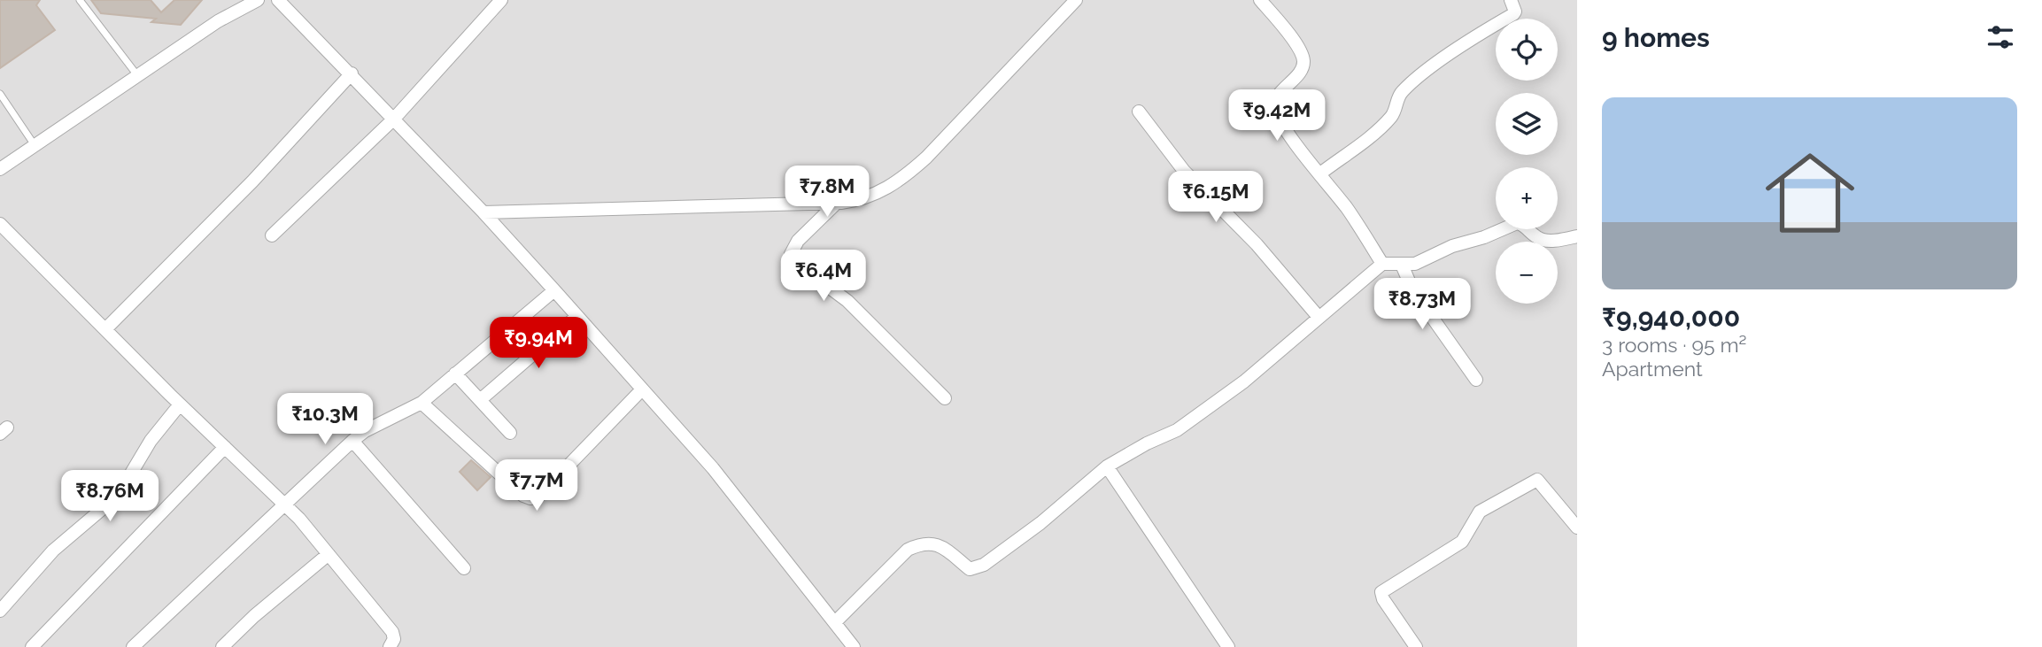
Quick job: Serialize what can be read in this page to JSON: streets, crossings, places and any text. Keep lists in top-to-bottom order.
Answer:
{
  "page": {
    "heading": "9 homes",
    "map_buttons": ["+", "−"],
    "list": [
      {
        "name": "₹9,940,000",
        "note": "3 rooms · 95 m² · Apartment"
      }
    ],
    "price": [
      "₹9.42M",
      "₹7.8M",
      "₹6.15M",
      "₹6.4M",
      "₹8.73M",
      "₹9.94M",
      "₹10.3M",
      "₹7.7M",
      "₹8.76M"
    ]
  }
}
